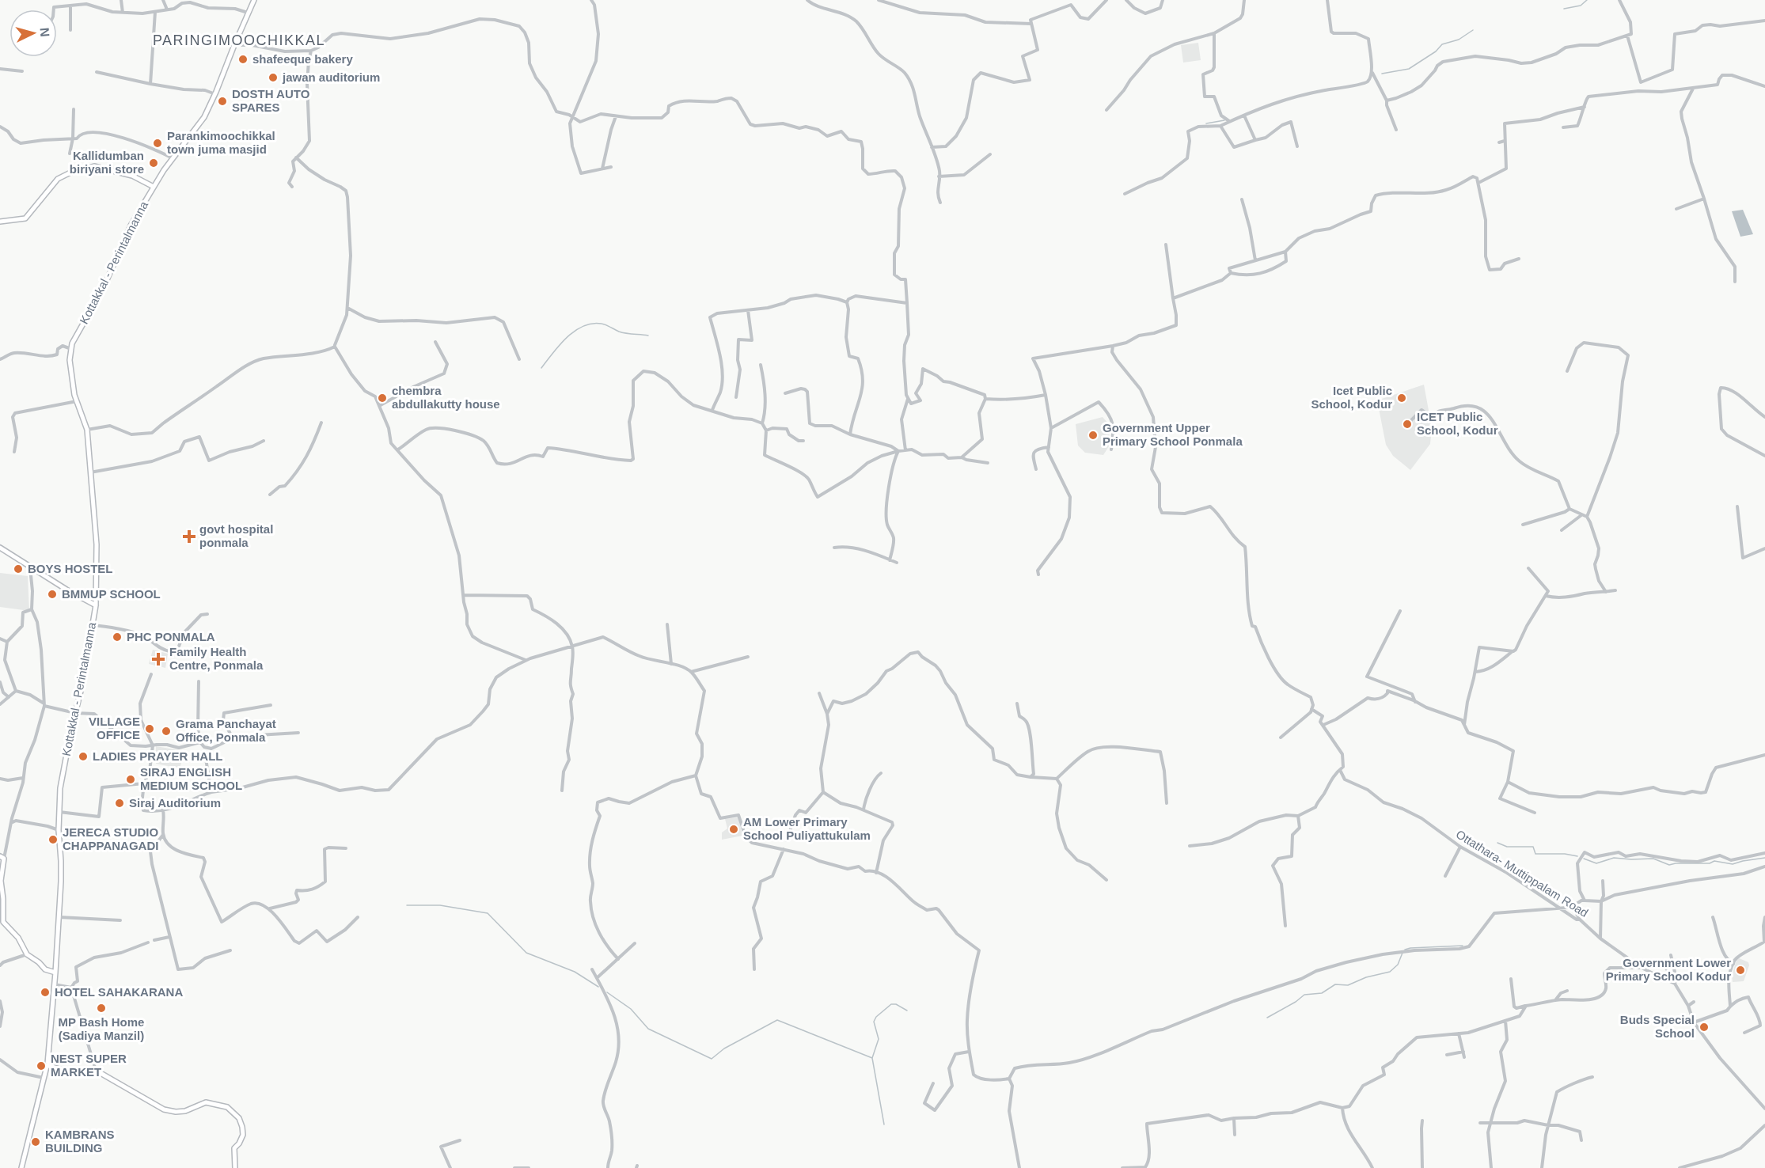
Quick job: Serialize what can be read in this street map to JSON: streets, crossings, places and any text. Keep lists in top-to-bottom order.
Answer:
{
  "streets": {
    "main road": ["Kottakkal - Perintalmanna"],
    "street": ["Ottathara- Muttippalam Road"]
  },
  "districts": ["PARINGIMOOCHIKKAL"],
  "places": {
    "other": [
      "shafeeque bakery",
      "jawan auditorium",
      "DOSTH AUTO SPARES",
      "Parankimoochikkal town juma masjid",
      "Kallidumban biriyani store",
      "chembra abdullakutty house",
      "Icet Public School, Kodur",
      "ICET Public School, Kodur",
      "Government Upper Primary School Ponmala",
      "BOYS HOSTEL",
      "BMMUP SCHOOL",
      "PHC PONMALA",
      "VILLAGE OFFICE",
      "Grama Panchayat Office, Ponmala",
      "LADIES PRAYER HALL",
      "SIRAJ ENGLISH MEDIUM SCHOOL",
      "Siraj Auditorium",
      "AM Lower Primary School Puliyattukulam",
      "JERECA STUDIO CHAPPANAGADI",
      "Government Lower Primary School Kodur",
      "HOTEL SAHAKARANA",
      "MP Bash Home (Sadiya Manzil)",
      "Buds Special School",
      "NEST SUPER MARKET",
      "KAMBRANS BUILDING"
    ],
    "health": ["govt hospital ponmala", "Family Health Centre, Ponmala"]
  },
  "north": "right"
}
